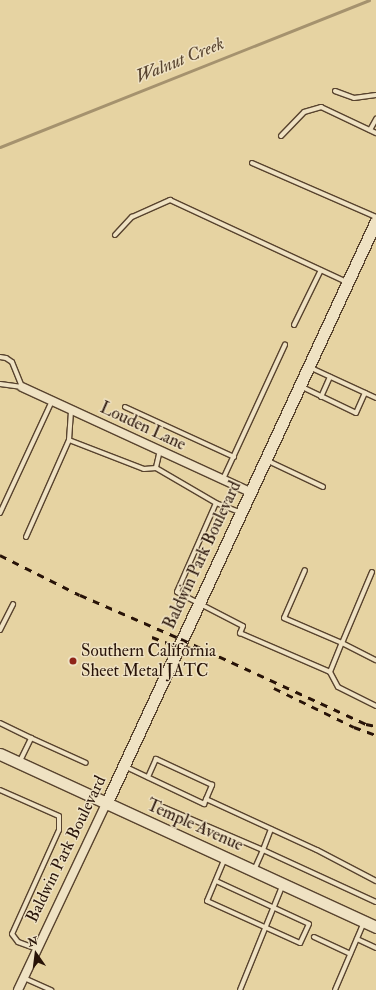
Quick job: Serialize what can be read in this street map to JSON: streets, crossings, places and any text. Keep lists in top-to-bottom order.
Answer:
{
  "streets": {
    "main road": ["Baldwin Park Boulevard", "Temple Avenue"],
    "street": ["Louden Lane"]
  },
  "crossings": [
    ["Louden Lane", "Baldwin Park Boulevard"],
    ["Baldwin Park Boulevard", "Temple Avenue"]
  ],
  "water": ["Walnut Creek"],
  "places": ["Southern California Sheet Metal JATC"],
  "north": "top"
}
